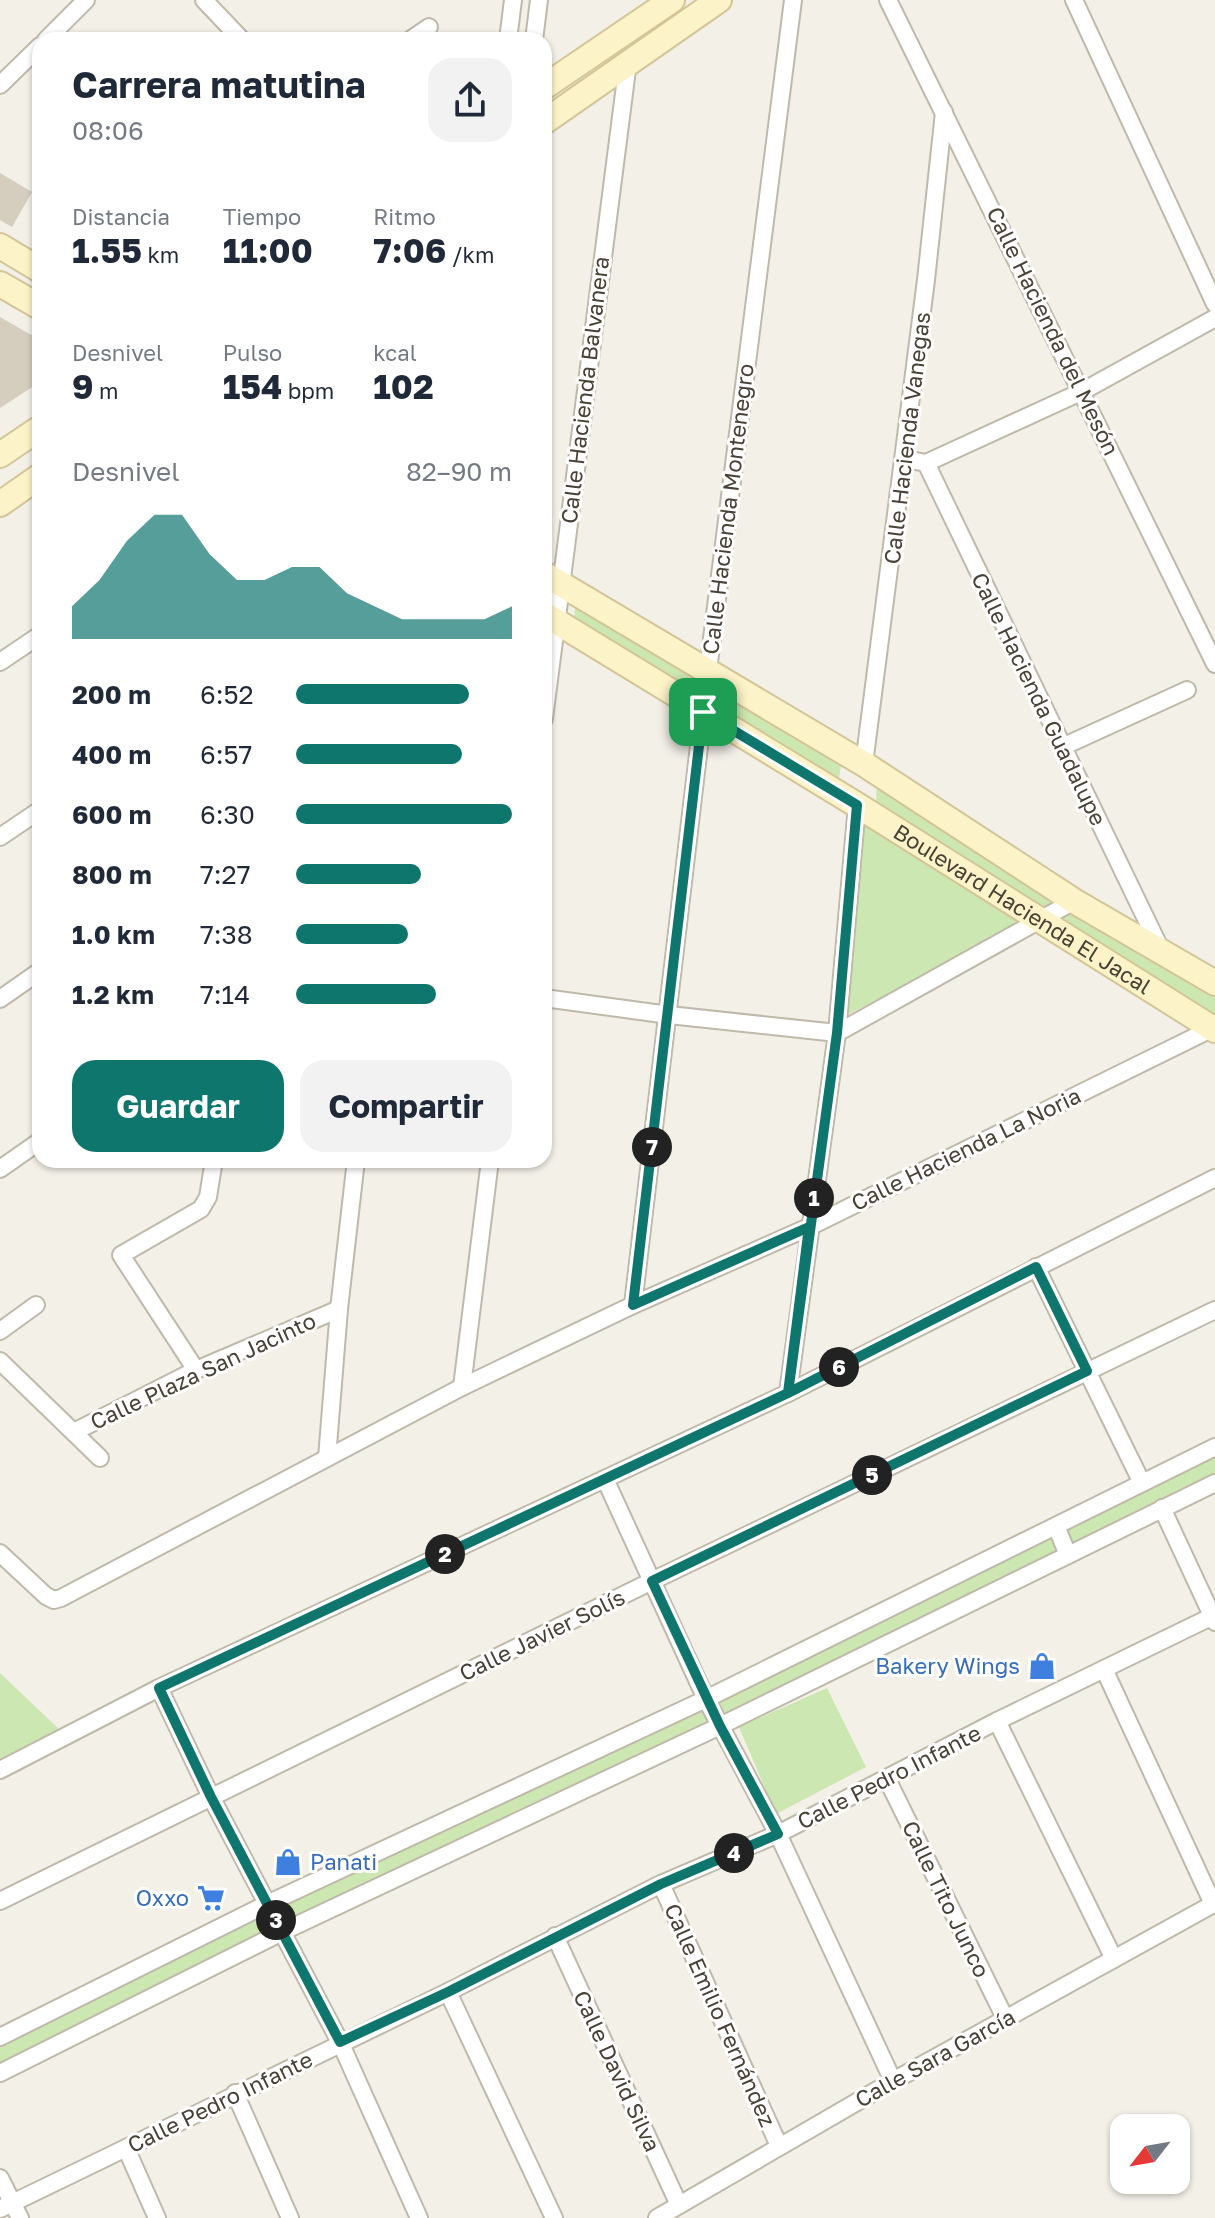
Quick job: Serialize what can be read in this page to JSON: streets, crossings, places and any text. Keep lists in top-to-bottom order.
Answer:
{
  "streets": {
    "main road": ["Boulevard Hacienda El Jacal"],
    "street": [
      "Calle Hacienda del Mesón",
      "Calle Hacienda Balvanera",
      "Calle Hacienda Vanegas",
      "Calle Hacienda Montenegro",
      "Calle Hacienda Guadalupe",
      "Calle Hacienda La Noria",
      "Calle Plaza San Jacinto",
      "Calle Javier Solís",
      "Calle Pedro Infante",
      "Calle Tito Junco",
      "Calle Emilio Fernández",
      "Calle Sara García",
      "Calle David Silva"
    ]
  },
  "crossings": [
    ["Calle Hacienda del Mesón", "Calle Hacienda Vanegas"],
    ["Calle Hacienda Balvanera", "Boulevard Hacienda El Jacal"],
    ["Calle Hacienda Vanegas", "Boulevard Hacienda El Jacal"],
    ["Calle Hacienda Montenegro", "Boulevard Hacienda El Jacal"],
    ["Calle Hacienda Montenegro", "Calle Hacienda La Noria"],
    ["Calle Hacienda Guadalupe", "Boulevard Hacienda El Jacal"],
    ["Boulevard Hacienda El Jacal", "Calle Hacienda La Noria"],
    ["Calle Pedro Infante", "Calle Tito Junco"],
    ["Calle Pedro Infante", "Calle Emilio Fernández"],
    ["Calle Pedro Infante", "Calle David Silva"],
    ["Calle Tito Junco", "Calle Sara García"],
    ["Calle Emilio Fernández", "Calle Sara García"],
    ["Calle Sara García", "Calle David Silva"]
  ],
  "places": {
    "shop": ["Bakery Wings", "Panati"],
    "supermarket": ["Oxxo"]
  },
  "north": "bottom left",
  "page": {
    "heading": ["Carrera matutina", "08:06"],
    "stats": [
      ["Distancia", "1.55 km"],
      ["Tiempo", "11:00"],
      ["Ritmo", "7:06 /km"],
      ["Desnivel", "9 m"],
      ["Pulso", "154 bpm"],
      ["kcal", "102"]
    ],
    "chart": ["Desnivel", "82–90 m"],
    "list": [
      {
        "name": "200 m",
        "note": "6:52"
      },
      {
        "name": "400 m",
        "note": "6:57"
      },
      {
        "name": "600 m",
        "note": "6:30"
      },
      {
        "name": "800 m",
        "note": "7:27"
      },
      {
        "name": "1.0 km",
        "note": "7:38"
      },
      {
        "name": "1.2 km",
        "note": "7:14"
      }
    ],
    "buttons": ["Guardar", "Compartir"],
    "pins": [
      "7",
      "1",
      "6",
      "5",
      "2",
      "4",
      "3"
    ]
  }
}
